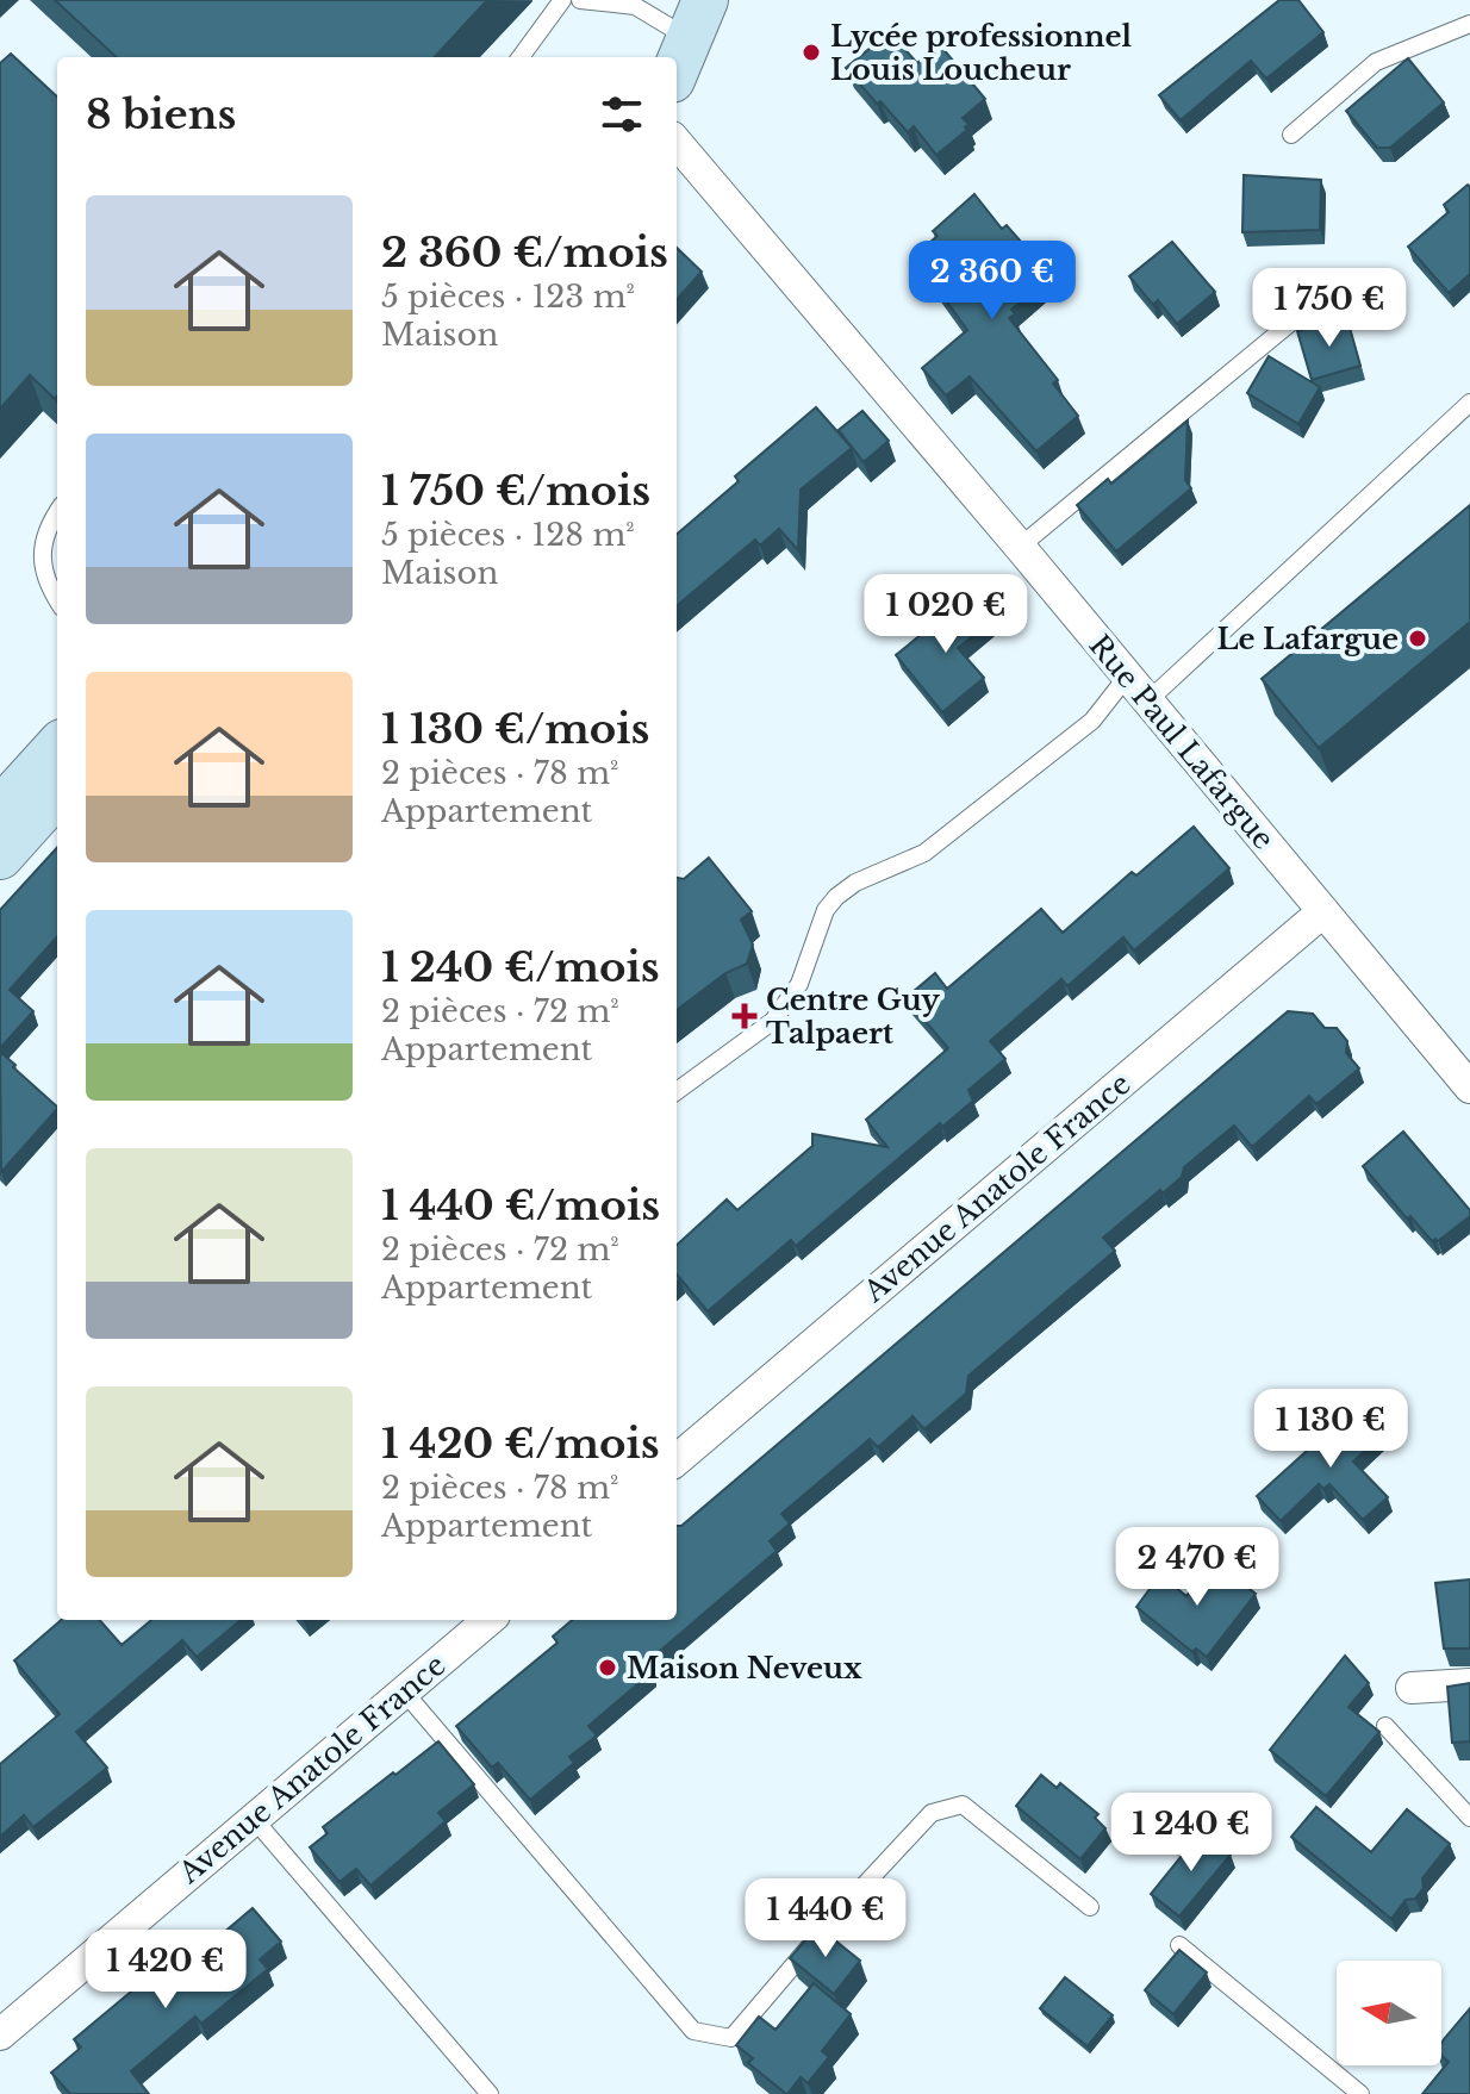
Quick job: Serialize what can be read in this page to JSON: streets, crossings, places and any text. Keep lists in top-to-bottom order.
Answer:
{
  "streets": {
    "street": ["Rue Paul Lafargue", "Avenue Anatole France"]
  },
  "crossings": [
    ["Rue Paul Lafargue", "Avenue Anatole France"]
  ],
  "places": {
    "other": ["Lycée professionnel Louis Loucheur", "Le Lafargue", "Maison Neveux"],
    "health": ["Centre Guy Talpaert"]
  },
  "north": "left",
  "page": {
    "heading": "8 biens",
    "list": [
      {
        "name": "2 360 €/mois",
        "note": "5 pièces · 123 m² · Maison"
      },
      {
        "name": "1 750 €/mois",
        "note": "5 pièces · 128 m² · Maison"
      },
      {
        "name": "1 130 €/mois",
        "note": "2 pièces · 78 m² · Appartement"
      },
      {
        "name": "1 240 €/mois",
        "note": "2 pièces · 72 m² · Appartement"
      },
      {
        "name": "1 440 €/mois",
        "note": "2 pièces · 72 m² · Appartement"
      },
      {
        "name": "1 420 €/mois",
        "note": "2 pièces · 78 m² · Appartement"
      }
    ],
    "price": [
      "2 360 €",
      "1 750 €",
      "1 020 €",
      "1 130 €",
      "2 470 €",
      "1 240 €",
      "1 440 €",
      "1 420 €"
    ]
  }
}
